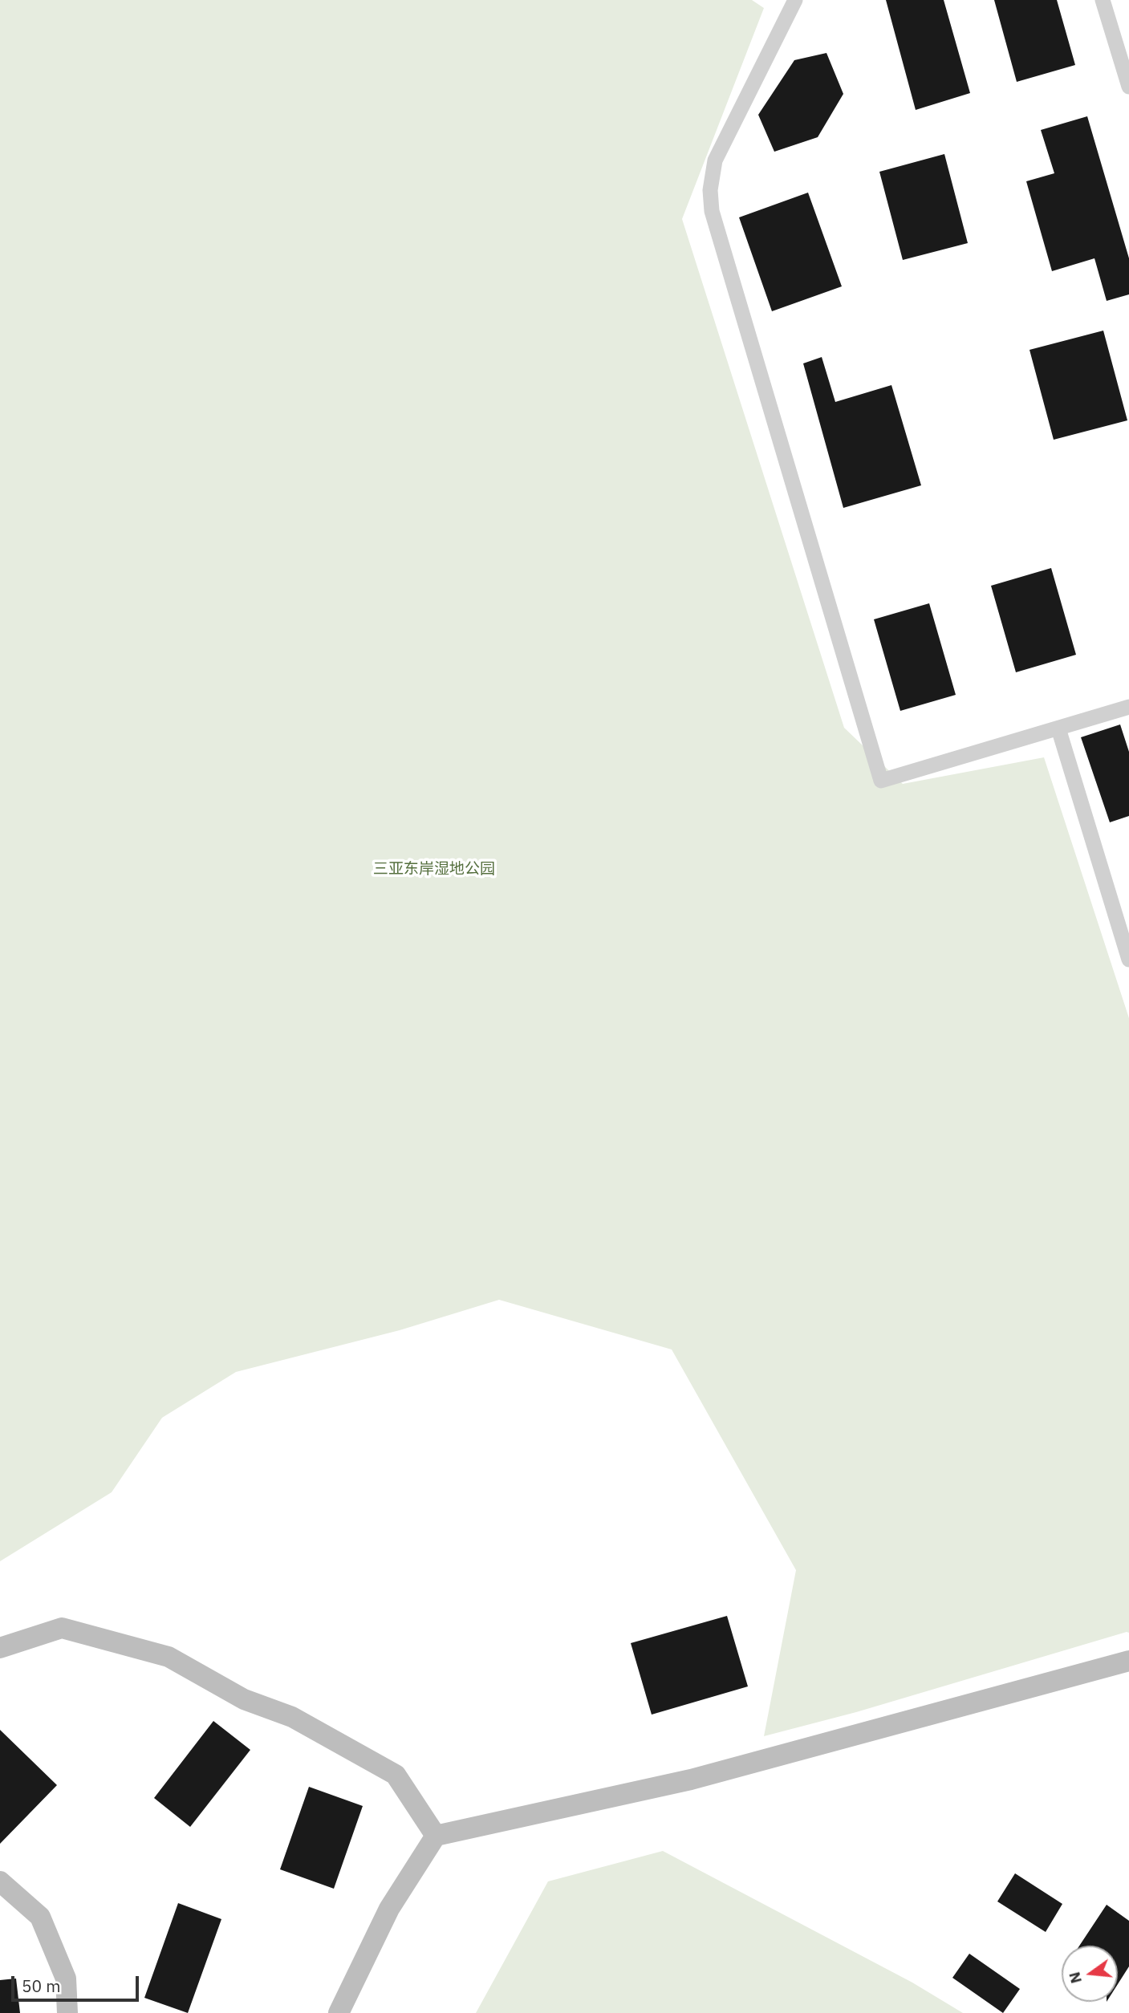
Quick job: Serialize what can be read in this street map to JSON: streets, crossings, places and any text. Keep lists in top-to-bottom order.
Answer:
{
  "parks": ["三亚东岸湿地公园"],
  "scale_bar": "50 m",
  "north": "left"
}
